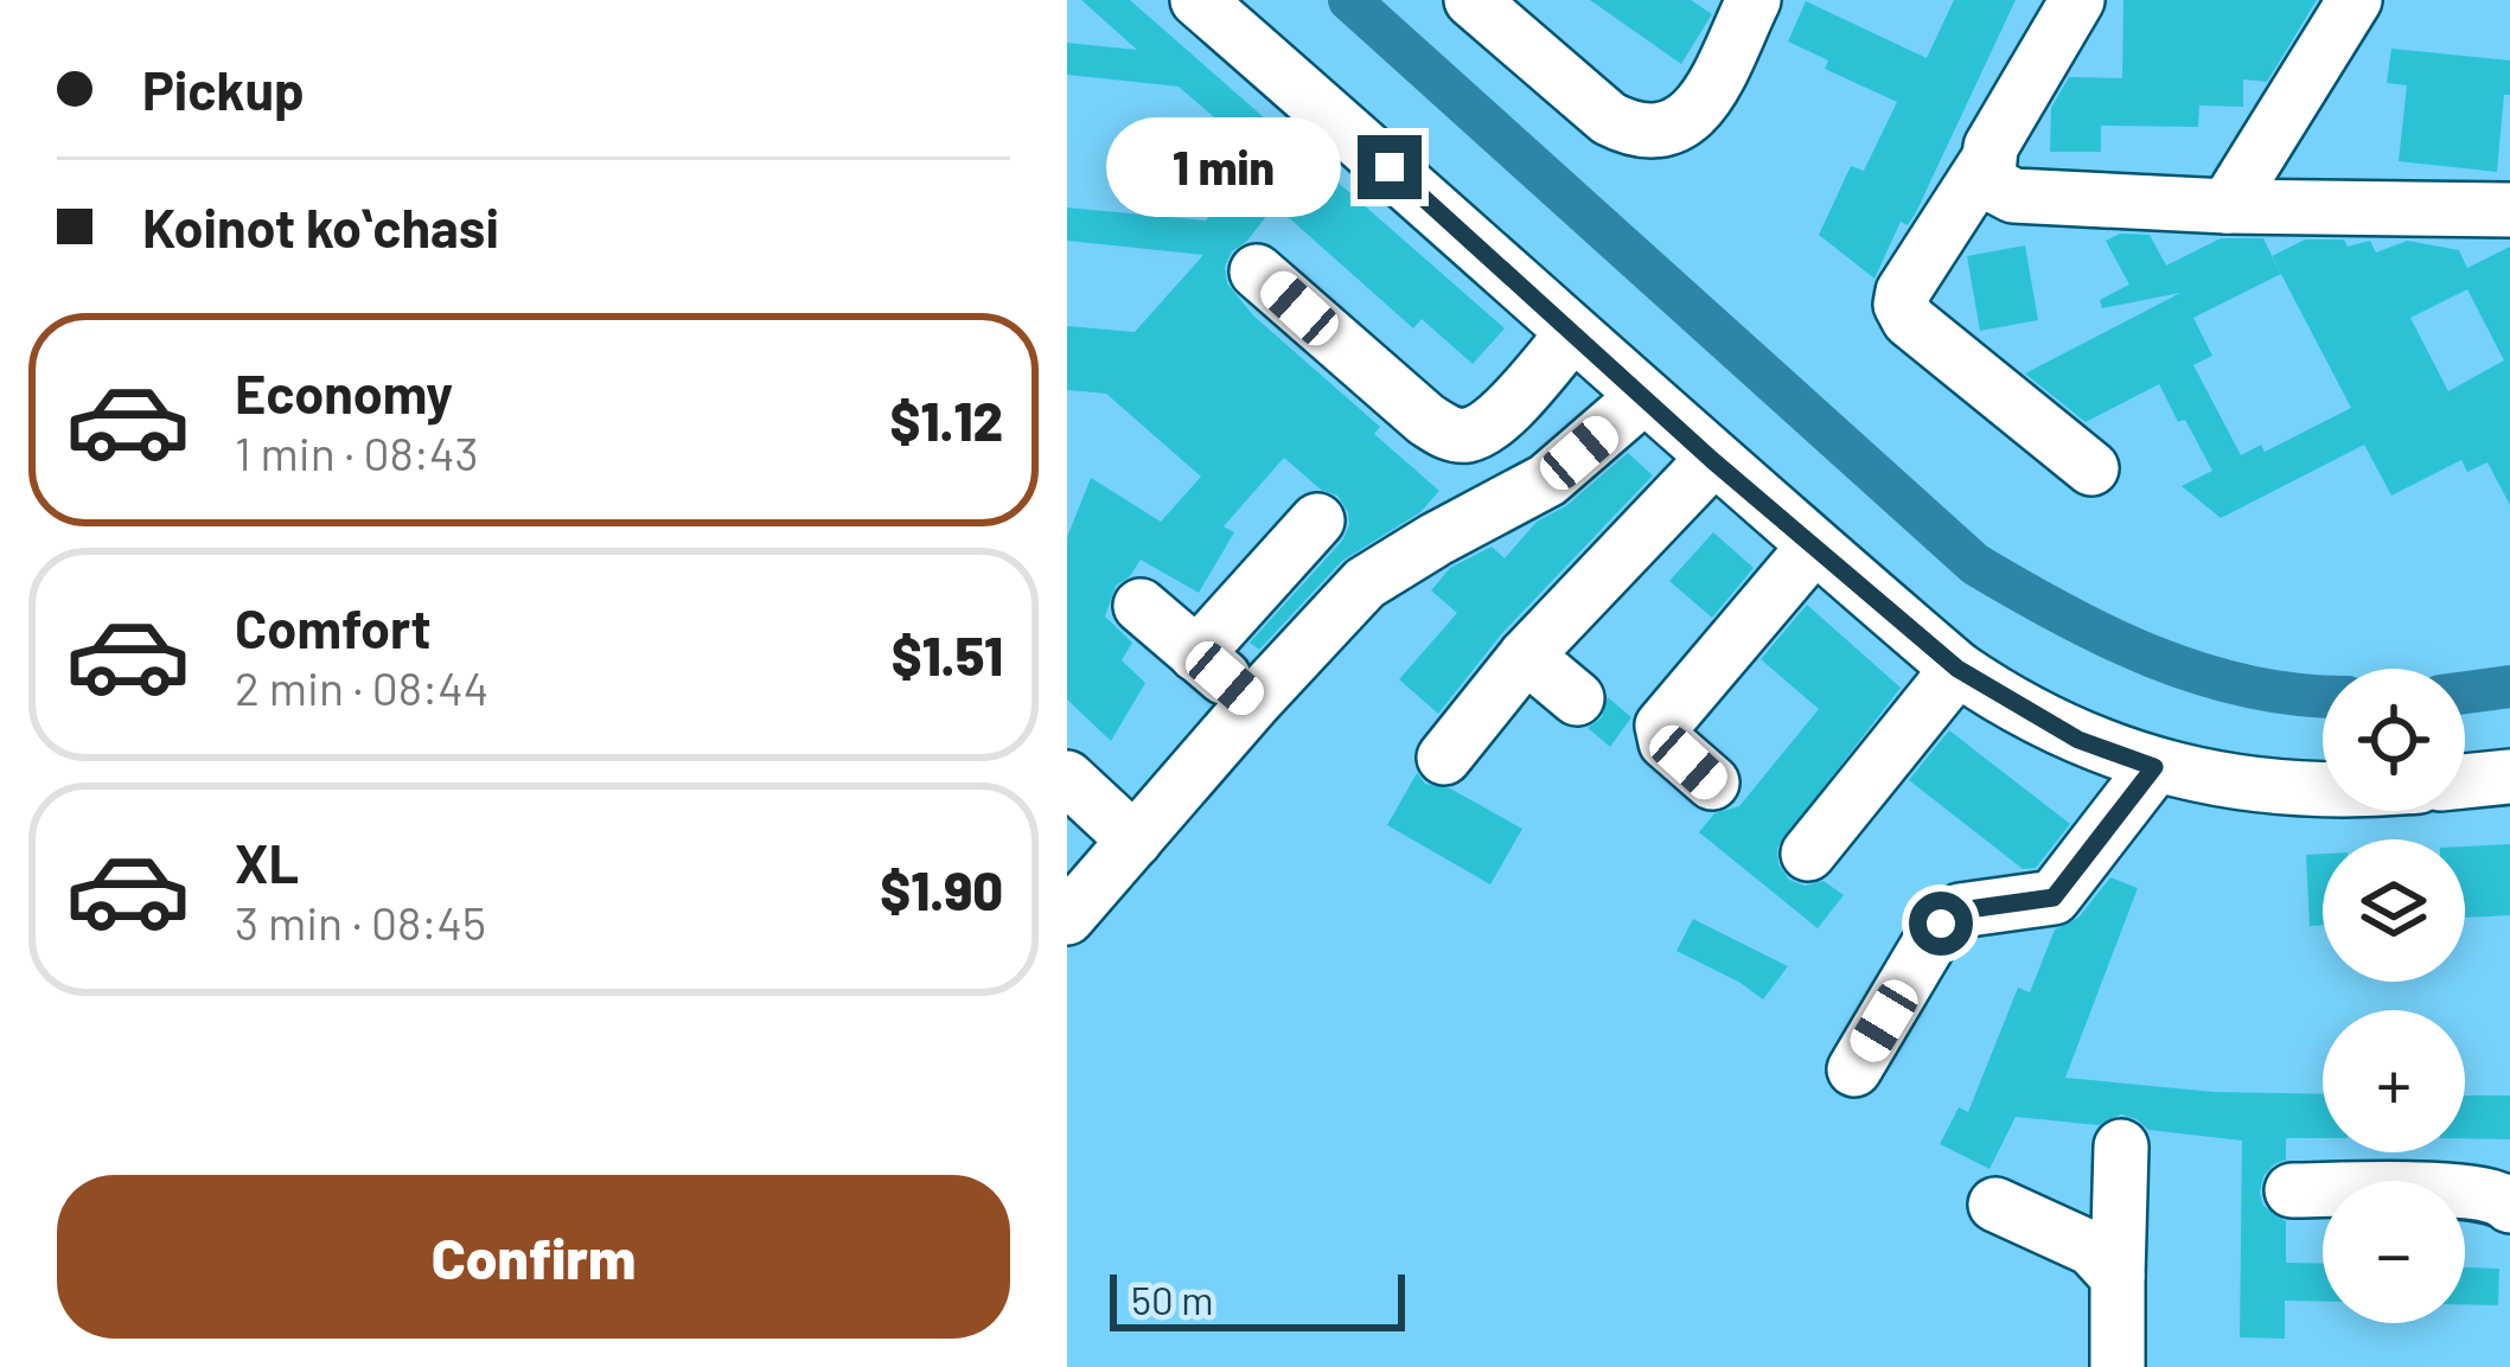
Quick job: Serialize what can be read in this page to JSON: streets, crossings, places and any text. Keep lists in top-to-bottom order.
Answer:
{
  "scale_bar": "50 m",
  "page": {
    "banner": ["Pickup", "Koinot koʻchasi"],
    "bubble": "1 min",
    "list": [
      {
        "name": "Economy",
        "note": "1 min · 08:43",
        "value": "$1.12"
      },
      {
        "name": "Comfort",
        "note": "2 min · 08:44",
        "value": "$1.51"
      },
      {
        "name": "XL",
        "note": "3 min · 08:45",
        "value": "$1.90"
      }
    ],
    "map_buttons": ["+", "−"],
    "buttons": "Confirm",
    "scale": "50 m"
  }
}
